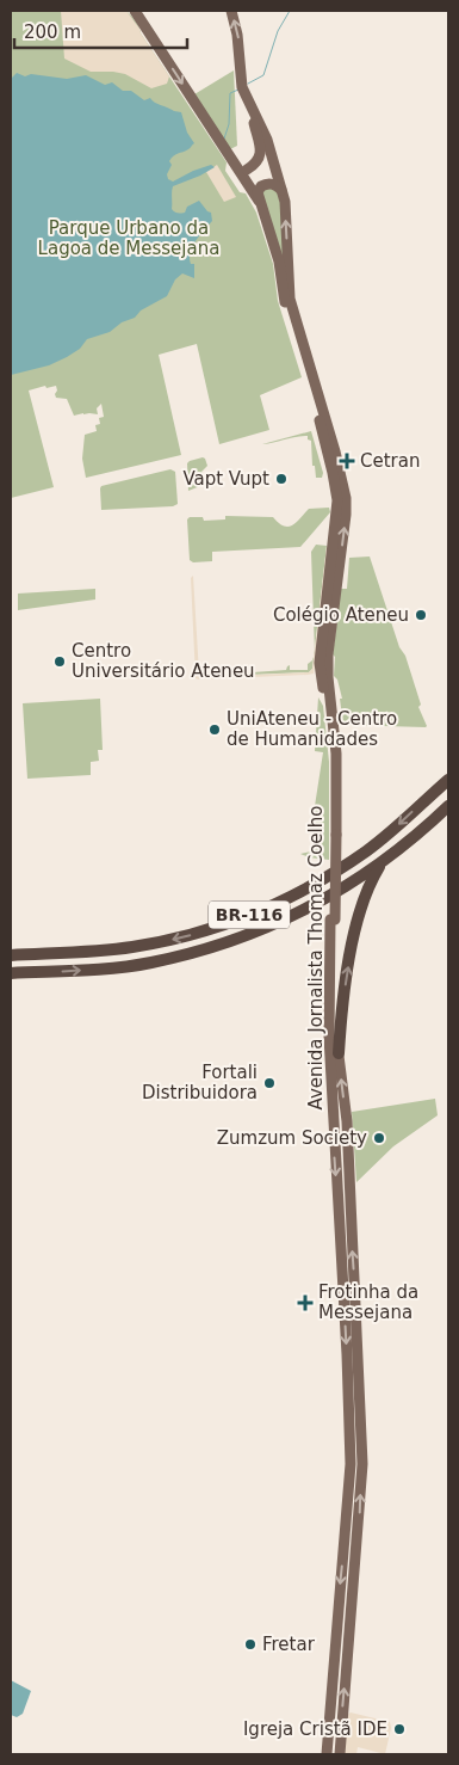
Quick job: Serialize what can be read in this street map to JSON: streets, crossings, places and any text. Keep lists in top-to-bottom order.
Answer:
{
  "streets": {
    "highway": ["BR-116"],
    "main road": ["Avenida Jornalista Thomaz Coelho"]
  },
  "parks": ["Parque Urbano da Lagoa de Messejana"],
  "places": {
    "health": ["Cetran", "Frotinha da Messejana"],
    "other": [
      "Vapt Vupt",
      "Colégio Ateneu",
      "Centro Universitário Ateneu",
      "UniAteneu - Centro de Humanidades",
      "Fortali Distribuidora",
      "Zumzum Society",
      "Fretar",
      "Igreja Cristã IDE"
    ]
  },
  "scale_bar": "200 m"
}
